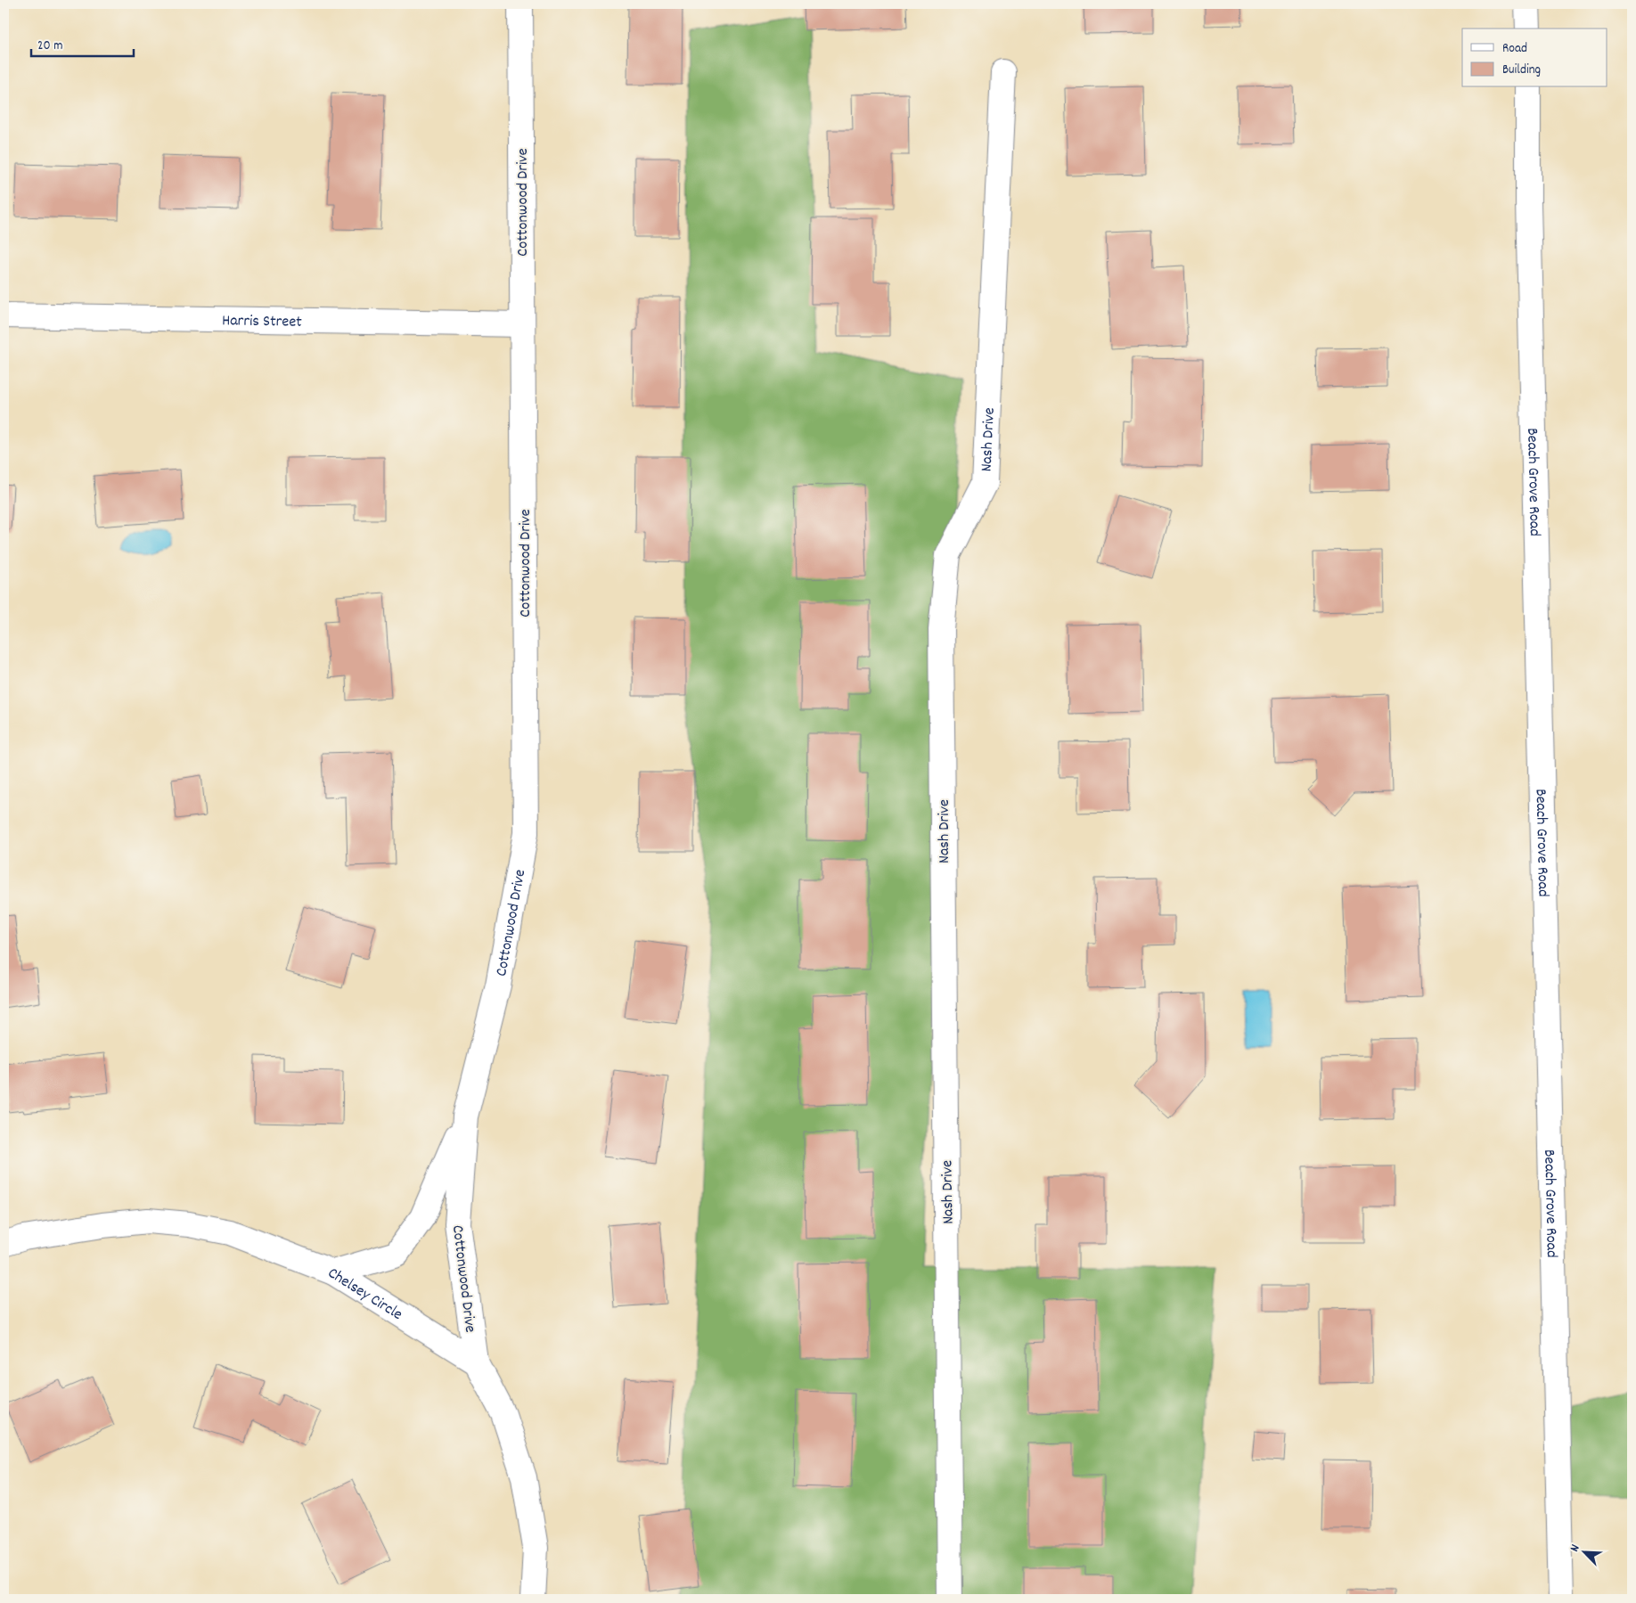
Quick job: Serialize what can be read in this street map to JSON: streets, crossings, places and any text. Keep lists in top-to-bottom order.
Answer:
{
  "streets": {
    "street": [
      "Cottonwood Drive",
      "Harris Street",
      "Nash Drive",
      "Beach Grove Road",
      "Chelsey Circle"
    ]
  },
  "crossings": [
    ["Cottonwood Drive", "Harris Street"],
    ["Cottonwood Drive", "Chelsey Circle"]
  ],
  "legend": ["Road", "Building"],
  "scale_bar": "20 m",
  "north": "top left"
}
